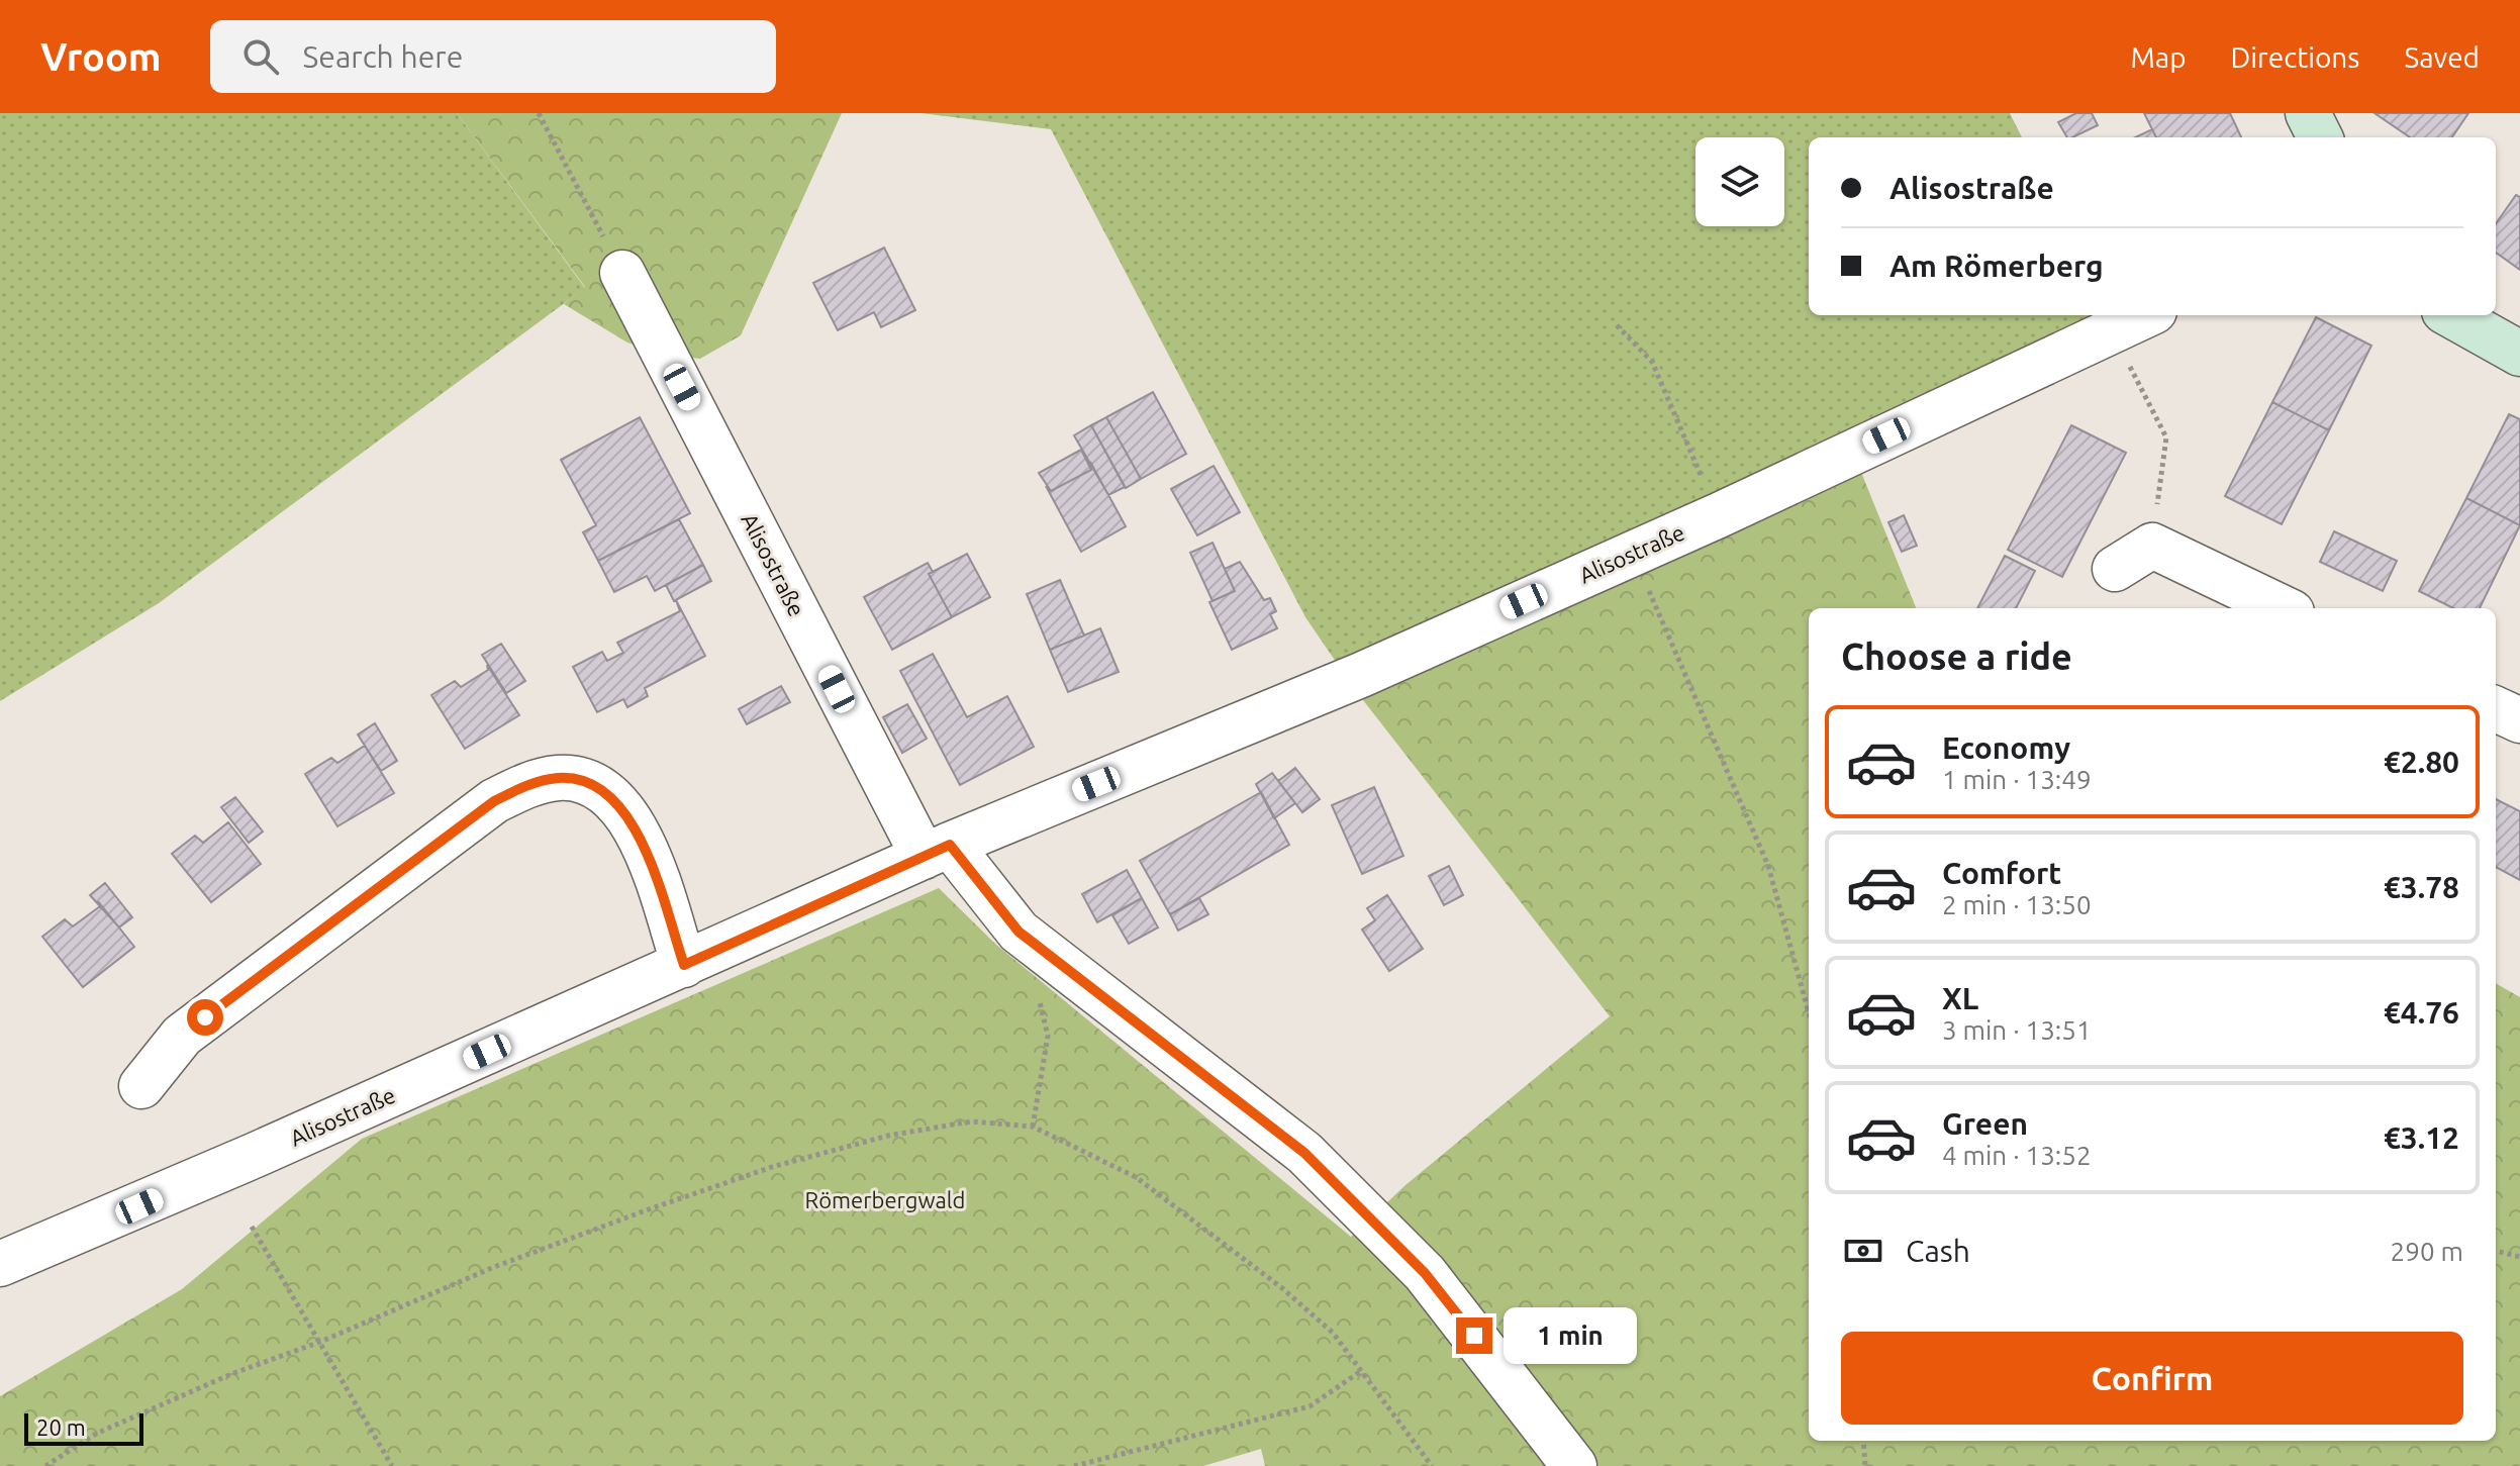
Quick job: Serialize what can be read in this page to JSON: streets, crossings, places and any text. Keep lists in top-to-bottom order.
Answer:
{
  "streets": {
    "street": ["Alisostraße"]
  },
  "parks": ["Römerbergwald"],
  "scale_bar": "20 m",
  "page": {
    "header": "Vroom",
    "search": "Search here",
    "nav": ["Map", "Directions", "Saved"],
    "banner": ["Alisostraße", "Am Römerberg"],
    "heading": "Choose a ride",
    "list": [
      {
        "name": "Economy",
        "note": "1 min · 13:49",
        "value": "€2.80"
      },
      {
        "name": "Comfort",
        "note": "2 min · 13:50",
        "value": "€3.78"
      },
      {
        "name": "XL",
        "note": "3 min · 13:51",
        "value": "€4.76"
      },
      {
        "name": "Green",
        "note": "4 min · 13:52",
        "value": "€3.12"
      }
    ],
    "pay": ["Cash", "290 m"],
    "bubble": "1 min",
    "buttons": "Confirm",
    "scale": "20 m"
  }
}
